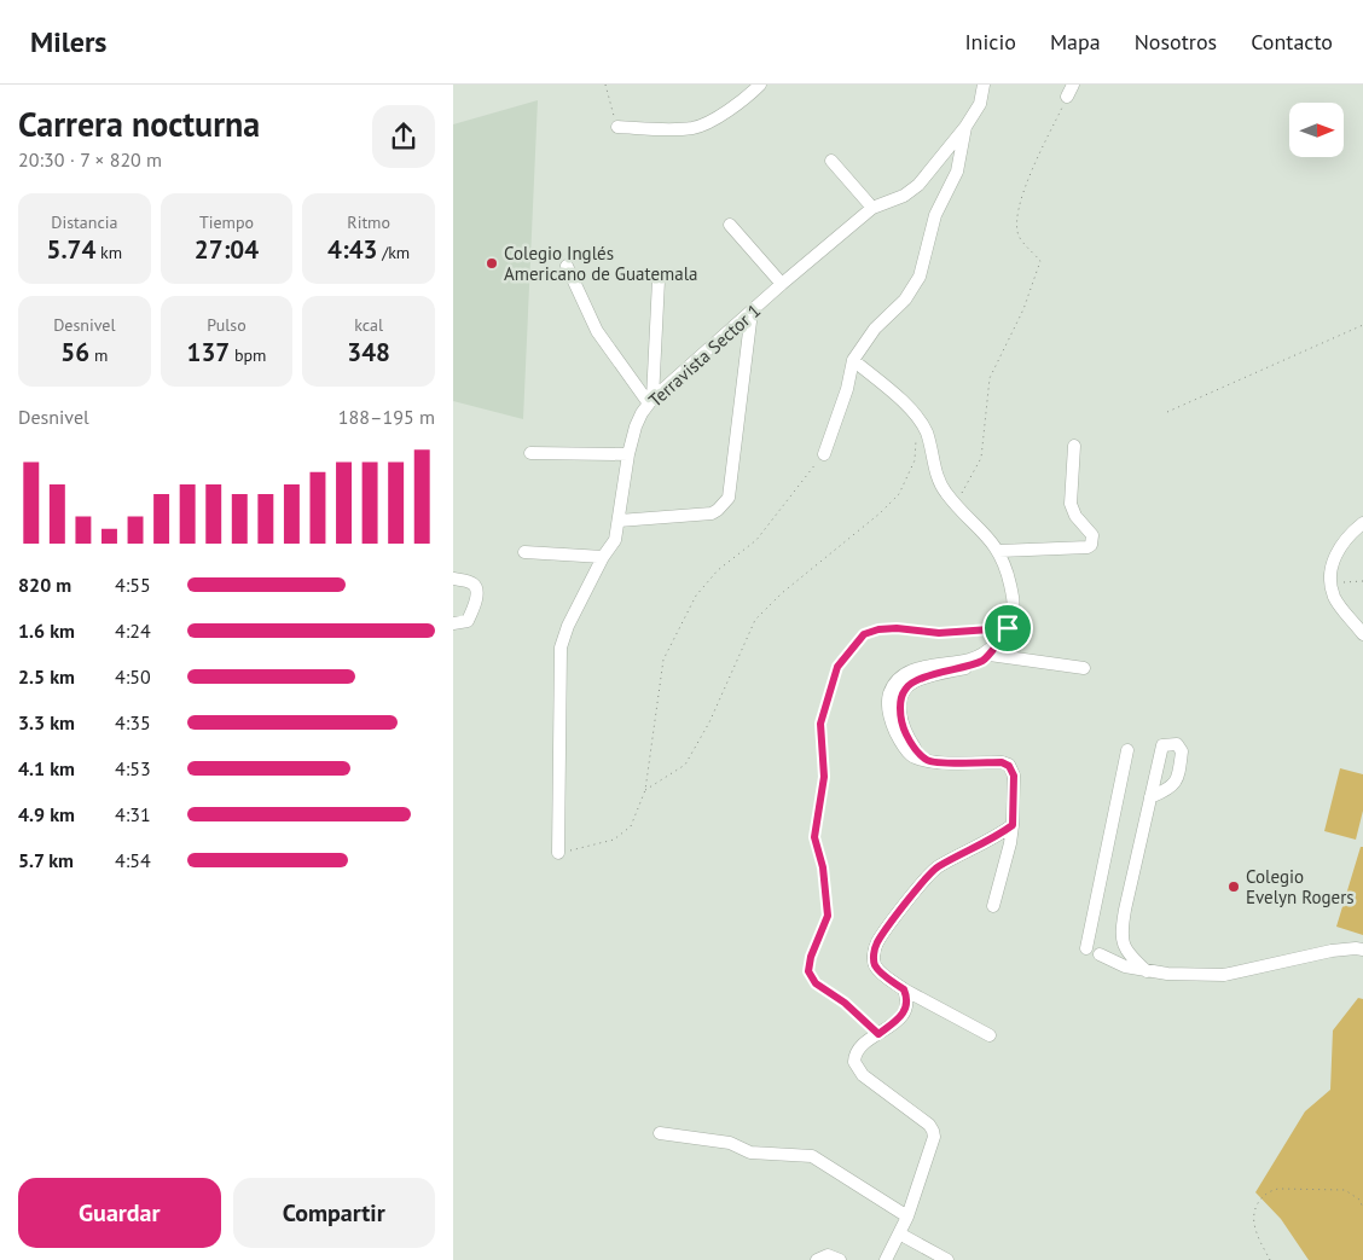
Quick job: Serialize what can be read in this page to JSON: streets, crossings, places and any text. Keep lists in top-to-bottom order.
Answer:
{
  "streets": {
    "street": ["Terravista Sector 1"]
  },
  "places": ["Colegio Inglés Americano de Guatemala", "Colegio Evelyn Rogers"],
  "north": "right",
  "page": {
    "header": "Milers",
    "nav": [
      "Inicio",
      "Mapa",
      "Nosotros",
      "Contacto"
    ],
    "heading": ["Carrera nocturna", "20:30 · 7 × 820 m"],
    "stats": [
      ["Distancia", "5.74 km"],
      ["Tiempo", "27:04"],
      ["Ritmo", "4:43 /km"],
      ["Desnivel", "56 m"],
      ["Pulso", "137 bpm"],
      ["kcal", "348"]
    ],
    "chart": ["Desnivel", "188–195 m"],
    "list": [
      {
        "name": "820 m",
        "note": "4:55"
      },
      {
        "name": "1.6 km",
        "note": "4:24"
      },
      {
        "name": "2.5 km",
        "note": "4:50"
      },
      {
        "name": "3.3 km",
        "note": "4:35"
      },
      {
        "name": "4.1 km",
        "note": "4:53"
      },
      {
        "name": "4.9 km",
        "note": "4:31"
      },
      {
        "name": "5.7 km",
        "note": "4:54"
      }
    ],
    "buttons": ["Guardar", "Compartir"]
  }
}
